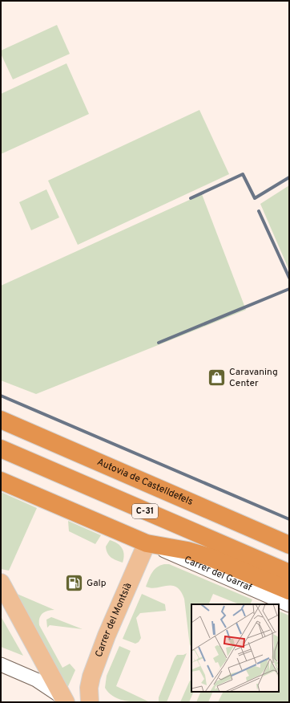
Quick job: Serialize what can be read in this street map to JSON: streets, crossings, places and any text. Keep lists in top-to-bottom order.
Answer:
{
  "streets": {
    "highway": ["Autovia de Castelldefels", "C-31"],
    "main road": ["Carrer del Montsià"],
    "street": ["Carrer del Garraf"]
  },
  "crossings": [
    ["Carrer del Garraf", "Carrer del Montsià"]
  ],
  "places": {
    "shop": ["Caravaning Center"],
    "fuel station": ["Galp"]
  }
}
